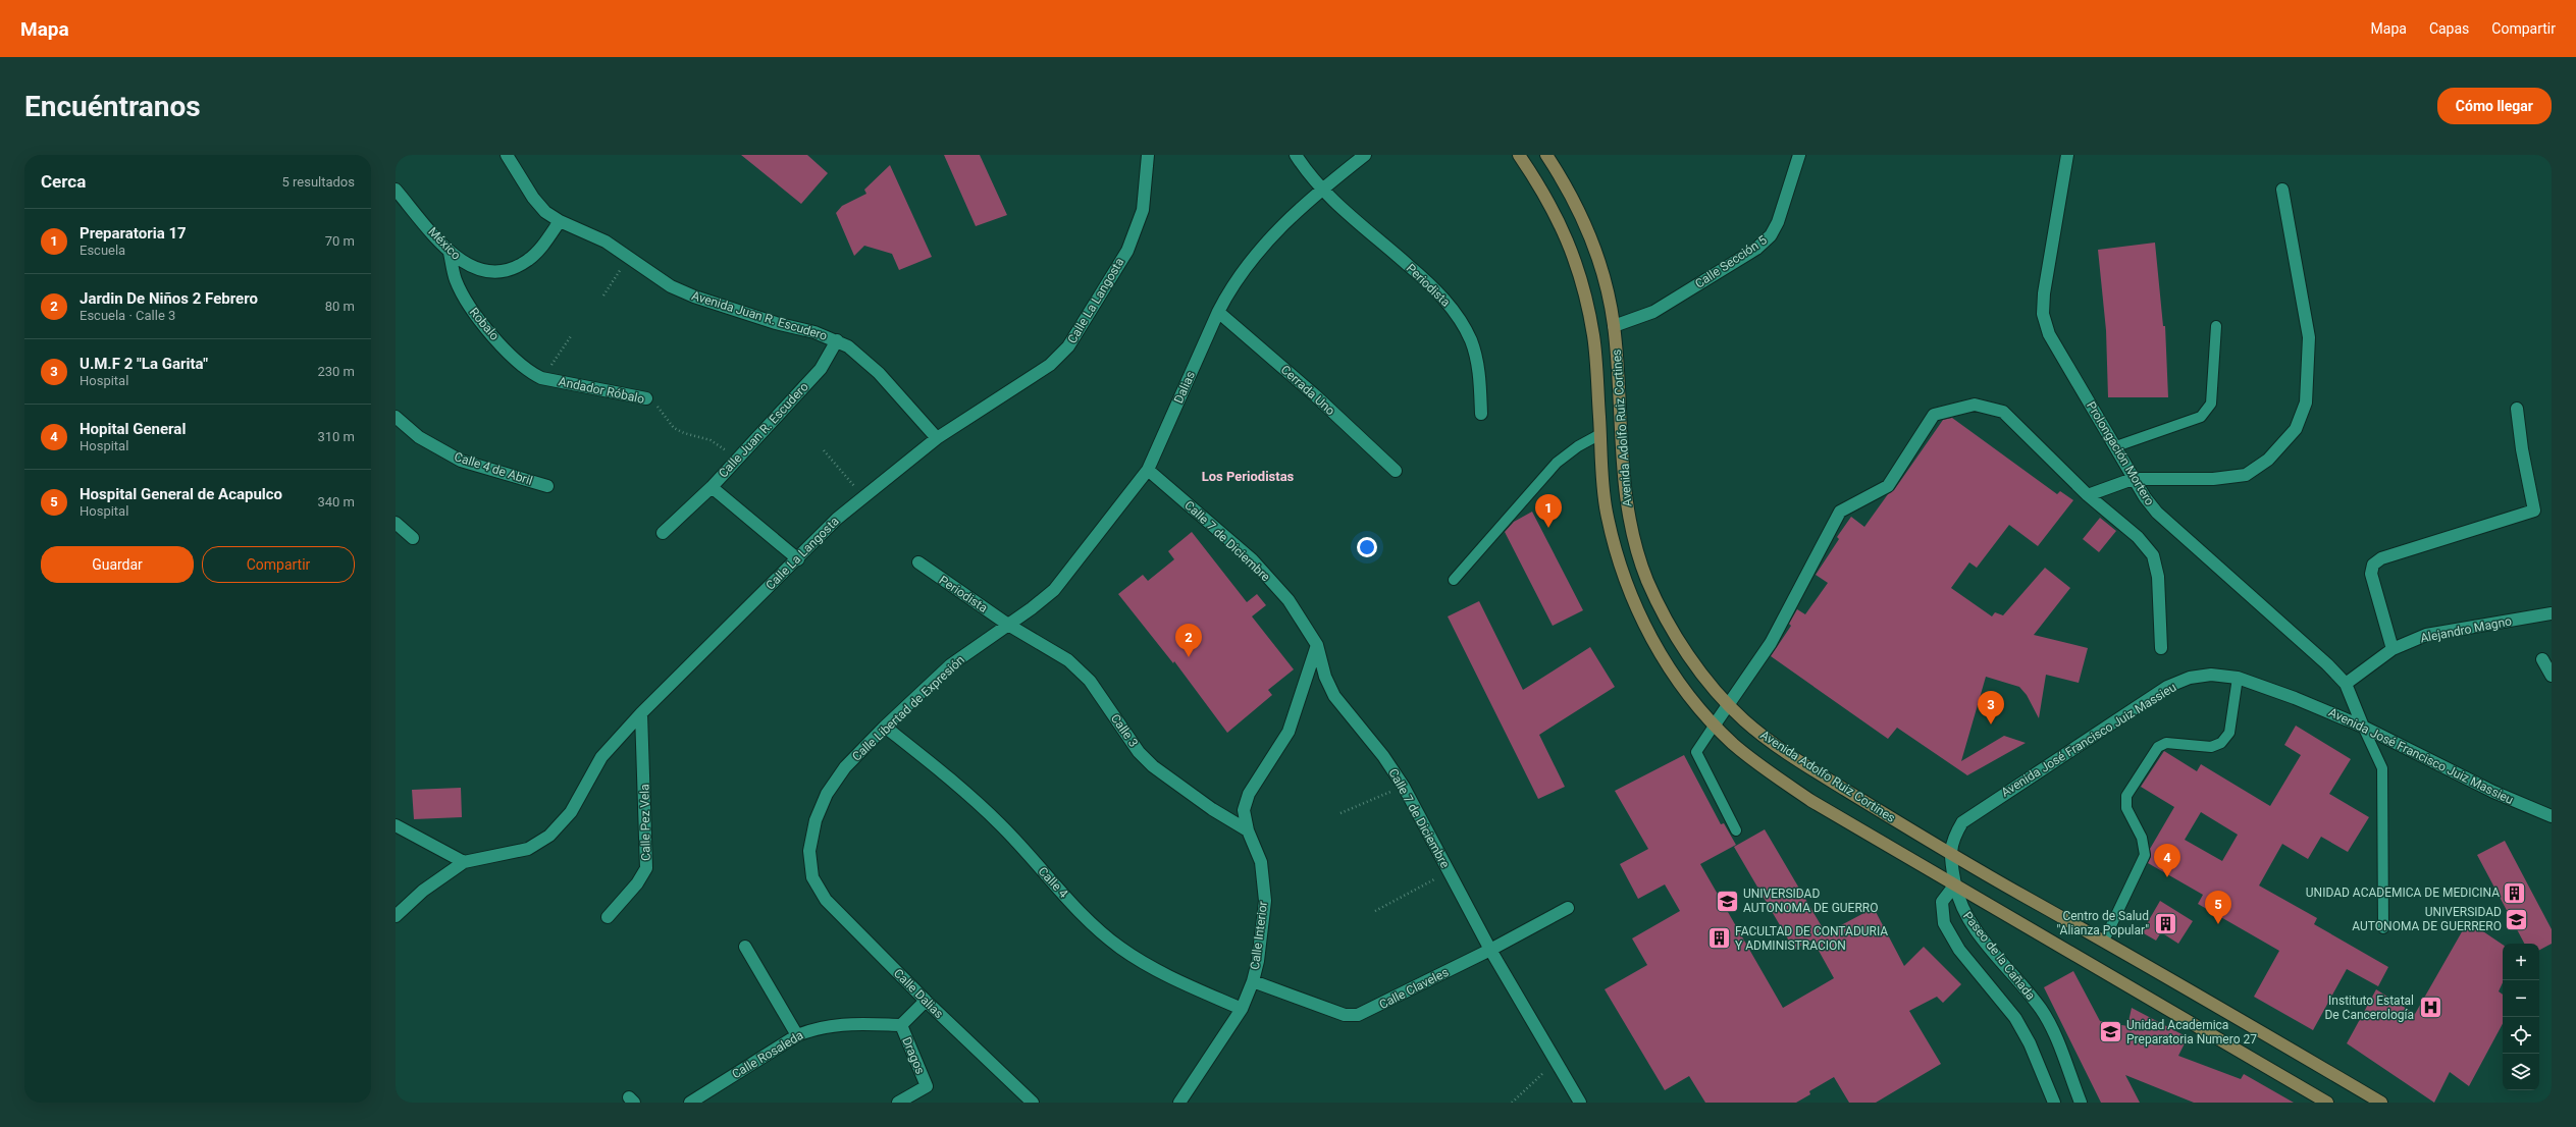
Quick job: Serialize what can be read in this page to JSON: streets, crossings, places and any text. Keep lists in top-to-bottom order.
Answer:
{
  "streets": {
    "main road": ["Avenida Adolfo Ruiz Cortines"],
    "street": [
      "México",
      "Calle Sección 5",
      "Periodista",
      "Calle La Langosta",
      "Avenida Juan R. Escudero",
      "Robalo",
      "Dalias",
      "Andador Róbalo",
      "Cerrada Uno",
      "Calle Juan R. Escudero",
      "Prolongación Mortero",
      "Calle 4 de Abril",
      "Calle 7 de Diciembre",
      "Alejandro Magno",
      "Calle Libertad de Expresión",
      "Calle 3",
      "Avenida José Francisco Juiz Massieu",
      "Calle Pez Vela",
      "Calle 4",
      "Calle Interior",
      "Paseo de la Cañada",
      "Calle Claveles",
      "Calle Dalias",
      "Calle Rosaleda",
      "Dragos"
    ]
  },
  "crossings": [
    ["México", "Avenida Juan R. Escudero"],
    ["México", "Robalo"],
    ["Calle Sección 5", "Avenida Adolfo Ruiz Cortines"],
    ["Periodista", "Dalias"],
    ["Periodista", "Calle Libertad de Expresión"],
    ["Periodista", "Calle 3"],
    ["Calle La Langosta", "Avenida Juan R. Escudero"],
    ["Calle La Langosta", "Calle Juan R. Escudero"],
    ["Calle La Langosta", "Calle Pez Vela"],
    ["Avenida Juan R. Escudero", "Calle Juan R. Escudero"],
    ["Robalo", "Andador Róbalo"],
    ["Dalias", "Cerrada Uno"],
    ["Dalias", "Calle 7 de Diciembre"],
    ["Dalias", "Calle Libertad de Expresión"],
    ["Dalias", "Calle 3"],
    ["Andador Róbalo", "Calle Juan R. Escudero"],
    ["Avenida Adolfo Ruiz Cortines", "Avenida José Francisco Juiz Massieu"],
    ["Avenida Adolfo Ruiz Cortines", "Paseo de la Cañada"],
    ["Prolongación Mortero", "Alejandro Magno"],
    ["Prolongación Mortero", "Avenida José Francisco Juiz Massieu"],
    ["Calle 7 de Diciembre", "Calle Interior"],
    ["Calle 7 de Diciembre", "Calle Claveles"],
    ["Calle Libertad de Expresión", "Calle 3"],
    ["Calle Libertad de Expresión", "Calle 4"],
    ["Calle Libertad de Expresión", "Calle Dalias"],
    ["Calle 3", "Calle Interior"],
    ["Avenida José Francisco Juiz Massieu", "Paseo de la Cañada"],
    ["Calle 4", "Calle Interior"],
    ["Calle Interior", "Calle Claveles"],
    ["Calle Rosaleda", "Dragos"]
  ],
  "districts": ["Los Periodistas"],
  "places": {
    "building": ["UNIDAD ACADEMICA DE MEDICINA", "Centro de Salud \"Alianza Popular\"", "FACULTAD DE CONTADURIA Y ADMINISTRACION"],
    "school or university": ["UNIVERSIDAD AUTONOMA DE GUERRO", "UNIVERSIDAD AUTONOMA DE GUERRERO", "Unidad Academica Preparatoria Numero 27"],
    "hospital": ["Instituto Estatal De Cancerología"]
  },
  "page": {
    "header": "Mapa",
    "nav": ["Mapa", "Capas", "Compartir"],
    "buttons": [
      "Cómo llegar",
      ["Guardar", "Compartir"]
    ],
    "title": "Encuéntranos",
    "heading": ["Cerca", "5 resultados"],
    "list": [
      {
        "mark": "1",
        "name": "Preparatoria 17",
        "note": "Escuela",
        "value": "70 m"
      },
      {
        "mark": "2",
        "name": "Jardin De Niños 2 Febrero",
        "note": "Escuela · Calle 3",
        "value": "80 m"
      },
      {
        "mark": "3",
        "name": "U.M.F 2 \"La Garita\"",
        "note": "Hospital",
        "value": "230 m"
      },
      {
        "mark": "4",
        "name": "Hopital General",
        "note": "Hospital",
        "value": "310 m"
      },
      {
        "mark": "5",
        "name": "Hospital General de Acapulco",
        "note": "Hospital",
        "value": "340 m"
      }
    ],
    "pins": [
      "1",
      "2",
      "3",
      "4",
      "5"
    ],
    "map_buttons": ["+", "−"]
  }
}
